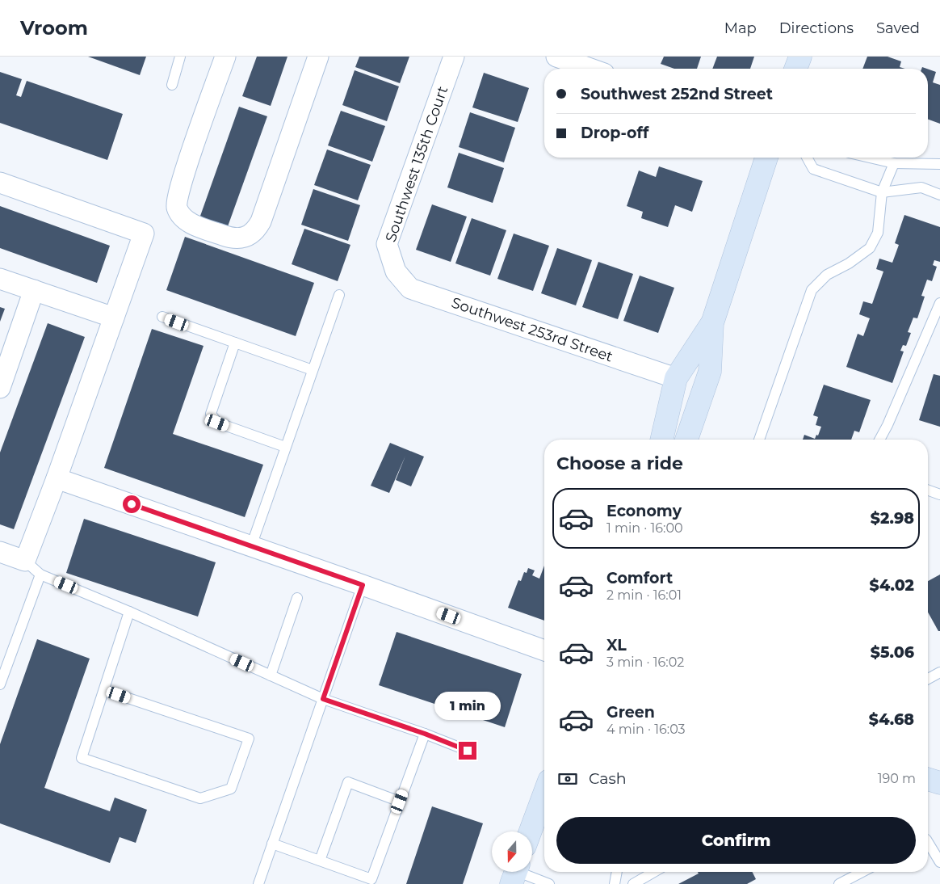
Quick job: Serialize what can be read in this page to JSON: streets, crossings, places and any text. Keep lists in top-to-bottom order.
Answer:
{
  "streets": {
    "street": ["Southwest 135th Court", "Southwest 253rd Street"]
  },
  "crossings": [
    ["Southwest 135th Court", "Southwest 253rd Street"]
  ],
  "north": "bottom",
  "page": {
    "header": "Vroom",
    "nav": ["Map", "Directions", "Saved"],
    "banner": ["Southwest 252nd Street", "Drop-off"],
    "heading": "Choose a ride",
    "list": [
      {
        "name": "Economy",
        "note": "1 min · 16:00",
        "value": "$2.98"
      },
      {
        "name": "Comfort",
        "note": "2 min · 16:01",
        "value": "$4.02"
      },
      {
        "name": "XL",
        "note": "3 min · 16:02",
        "value": "$5.06"
      },
      {
        "name": "Green",
        "note": "4 min · 16:03",
        "value": "$4.68"
      }
    ],
    "bubble": "1 min",
    "pay": ["Cash", "190 m"],
    "buttons": "Confirm"
  }
}
